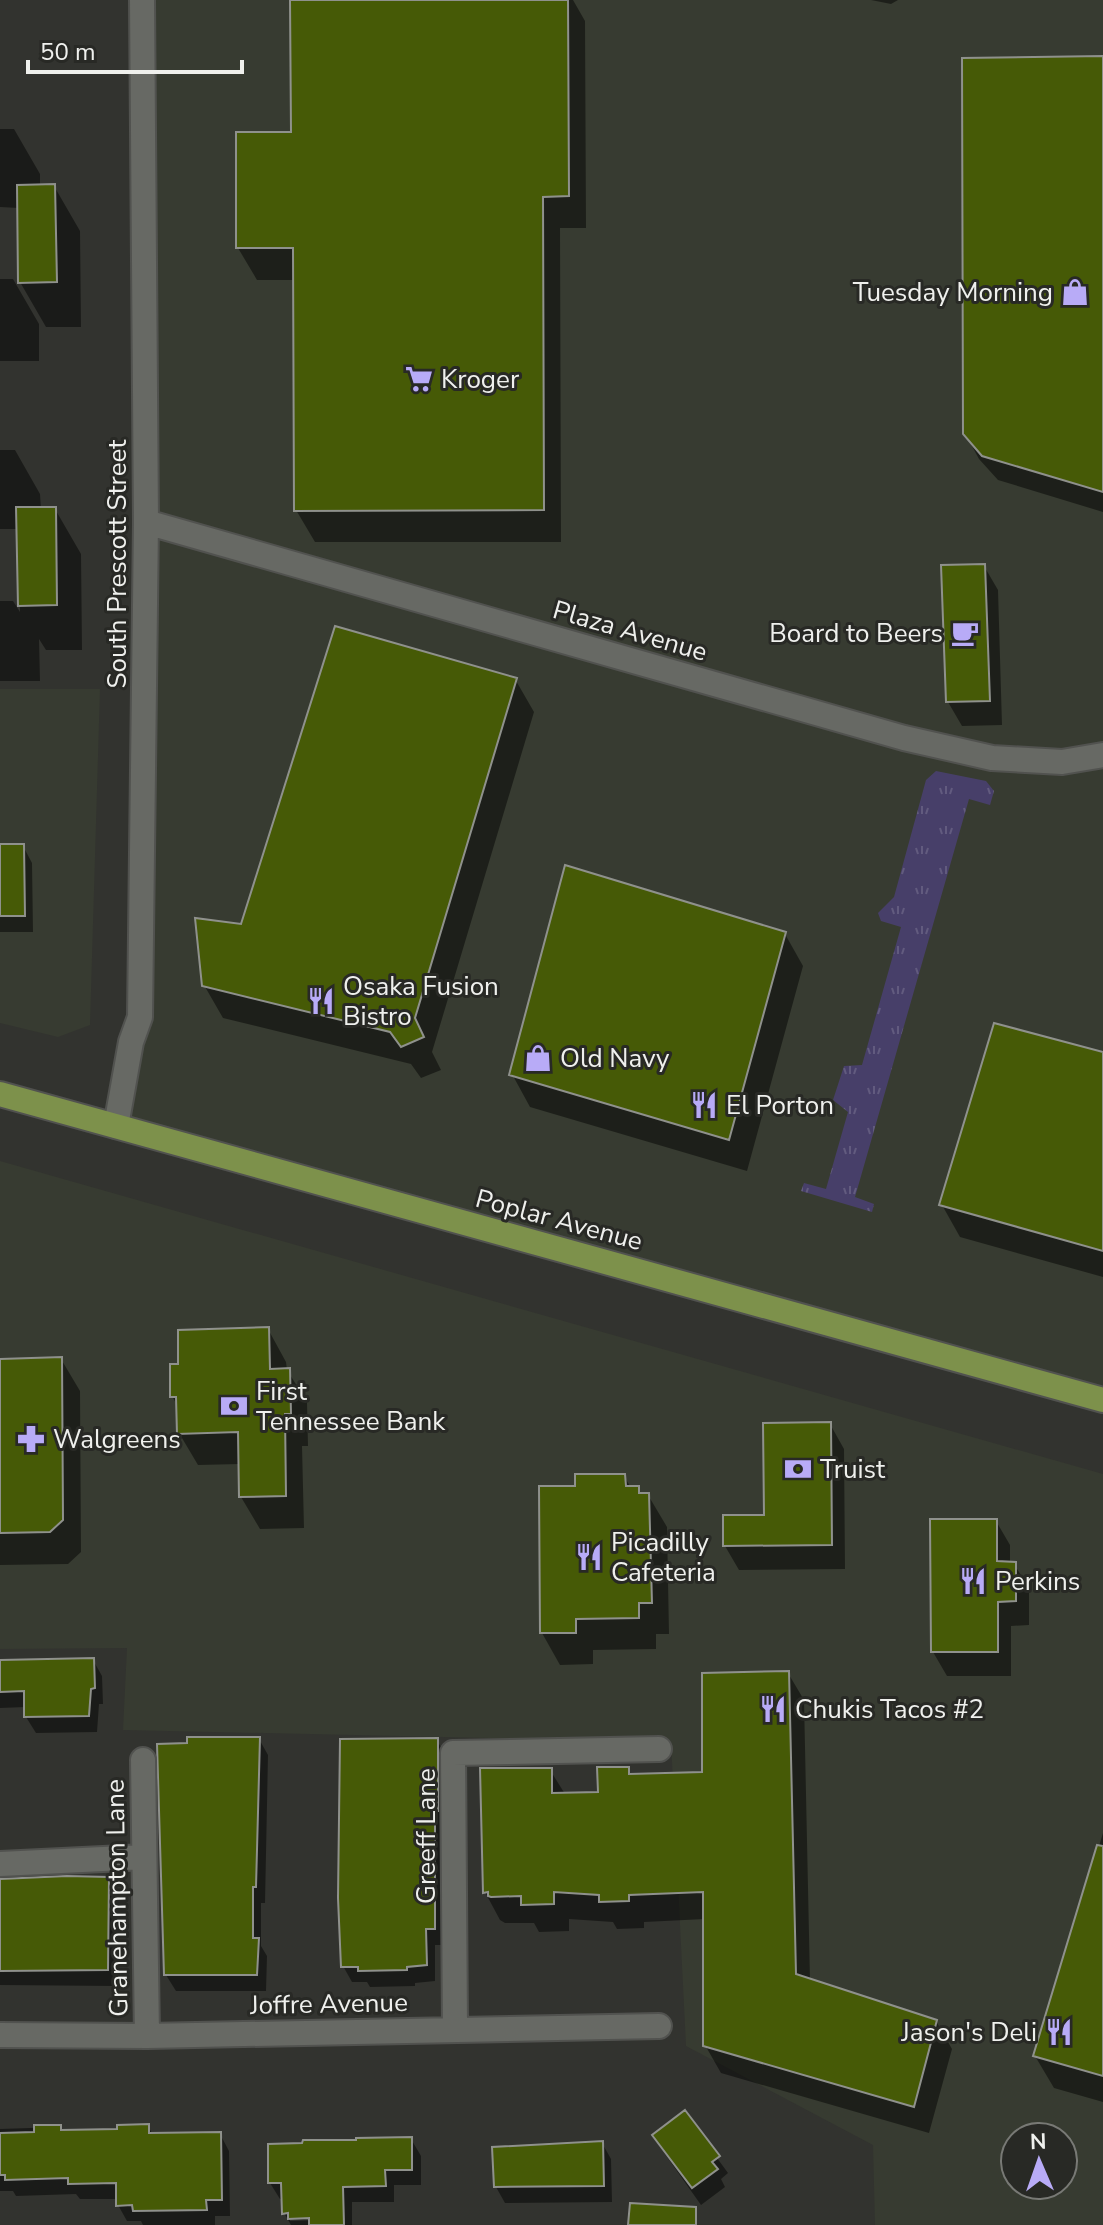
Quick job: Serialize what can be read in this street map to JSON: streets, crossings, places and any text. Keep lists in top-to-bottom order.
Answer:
{
  "streets": {
    "main road": ["Poplar Avenue"],
    "street": [
      "South Prescott Street",
      "Plaza Avenue",
      "Greeff Lane",
      "Granehampton Lane",
      "Joffre Avenue"
    ]
  },
  "crossings": [
    ["South Prescott Street", "Plaza Avenue"],
    ["South Prescott Street", "Poplar Avenue"],
    ["Greeff Lane", "Joffre Avenue"],
    ["Granehampton Lane", "Joffre Avenue"]
  ],
  "places": {
    "shop": ["Tuesday Morning", "Old Navy"],
    "supermarket": ["Kroger"],
    "cafe": ["Board to Beers"],
    "restaurant": [
      "Osaka Fusion Bistro",
      "El Porton",
      "Picadilly Cafeteria",
      "Perkins",
      "Chukis Tacos #2",
      "Jason's Deli"
    ],
    "bank": ["First Tennessee Bank", "Truist"],
    "pharmacy": ["Walgreens"]
  },
  "scale_bar": "50 m",
  "north": "top"
}
